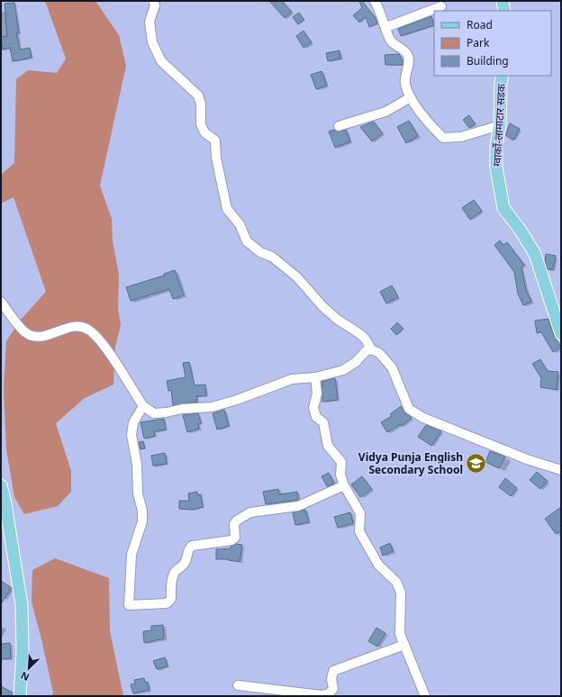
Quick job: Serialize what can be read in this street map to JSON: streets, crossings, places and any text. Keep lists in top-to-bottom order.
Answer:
{
  "streets": {
    "main road": ["ग्वार्को-लामाटार सडक"]
  },
  "places": {
    "school or university": ["Vidya Punja English Secondary School"]
  },
  "legend": ["Road", "Park", "Building"],
  "north": "bottom left"
}
